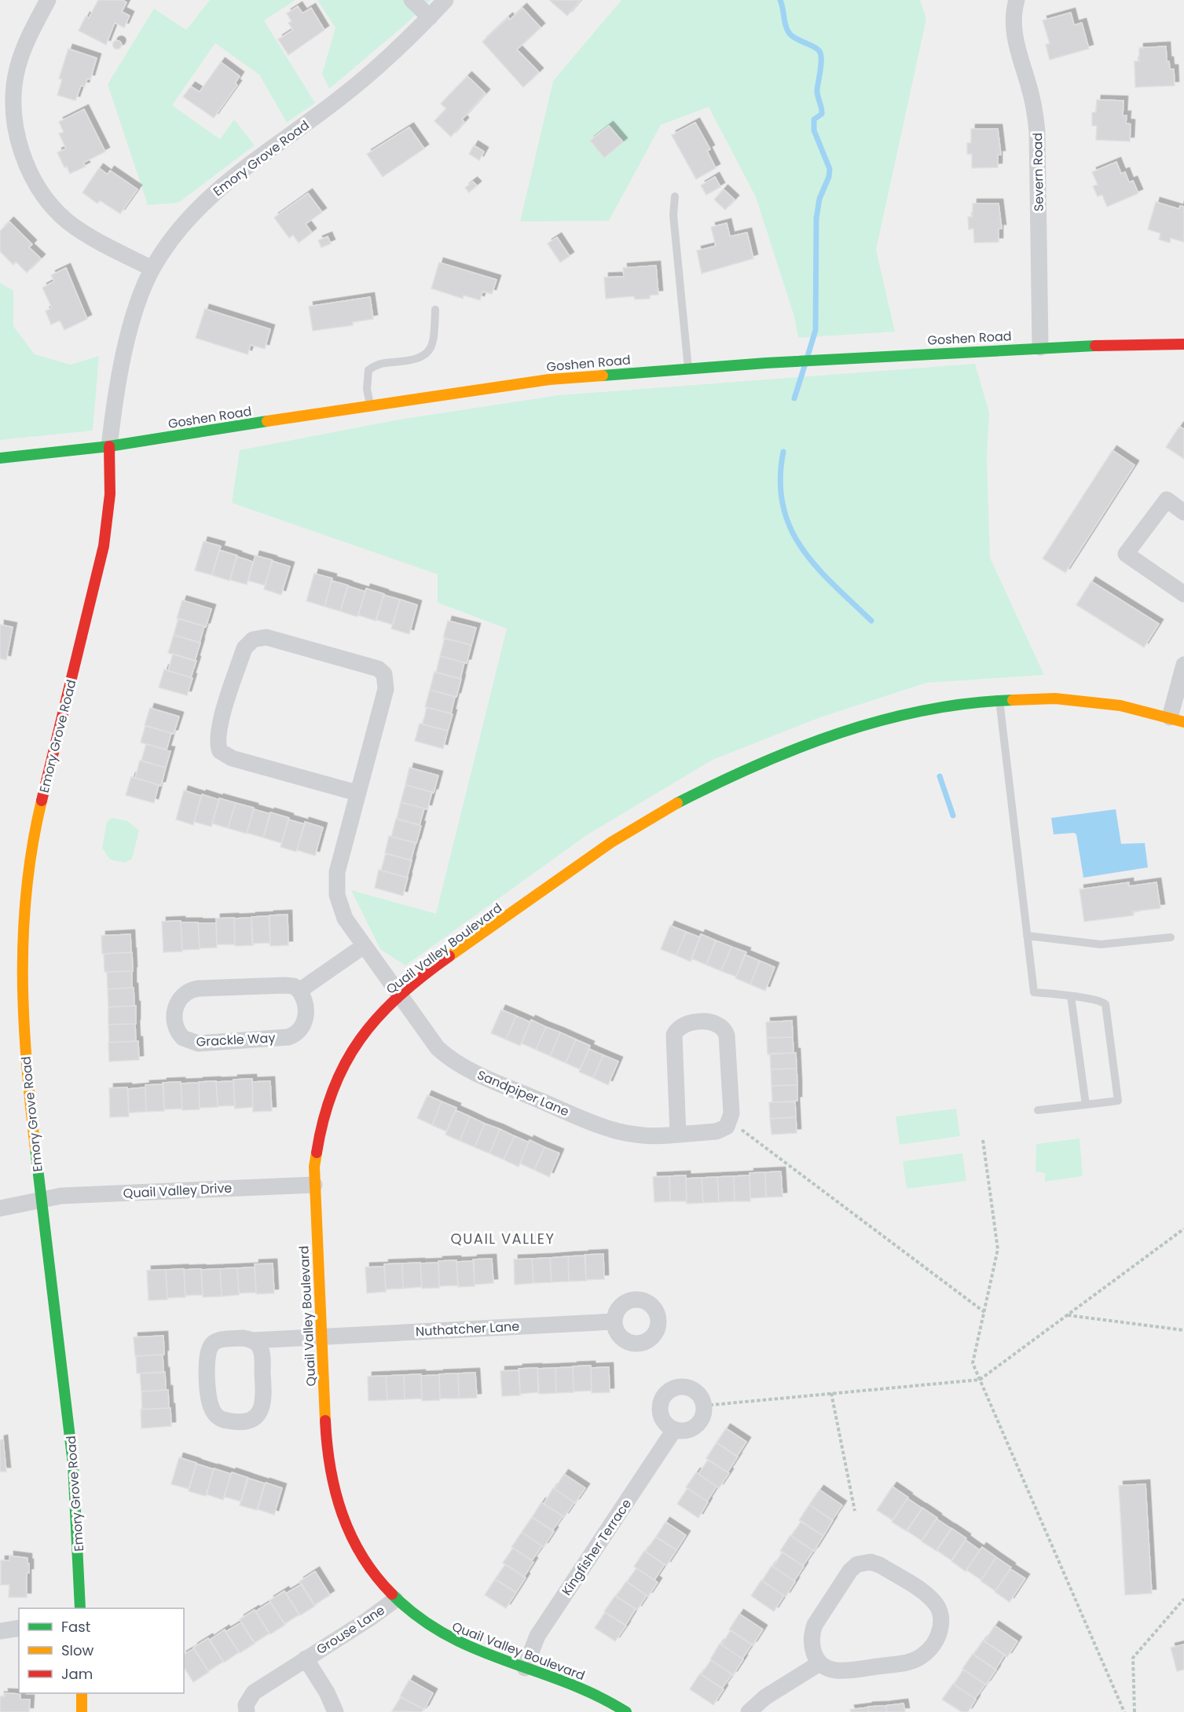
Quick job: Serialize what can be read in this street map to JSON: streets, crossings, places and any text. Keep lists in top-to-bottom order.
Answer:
{
  "streets": {
    "street": [
      "Emory Grove Road",
      "Severn Road",
      "Goshen Road",
      "Quail Valley Boulevard",
      "Grackle Way",
      "Sandpiper Lane",
      "Quail Valley Drive",
      "Nuthatcher Lane",
      "Kingfisher Terrace",
      "Grouse Lane"
    ]
  },
  "crossings": [
    ["Emory Grove Road", "Goshen Road"],
    ["Emory Grove Road", "Quail Valley Drive"],
    ["Severn Road", "Goshen Road"],
    ["Quail Valley Boulevard", "Sandpiper Lane"],
    ["Quail Valley Boulevard", "Quail Valley Drive"],
    ["Quail Valley Boulevard", "Nuthatcher Lane"],
    ["Quail Valley Boulevard", "Kingfisher Terrace"],
    ["Quail Valley Boulevard", "Grouse Lane"]
  ],
  "districts": ["QUAIL VALLEY"],
  "legend": ["Fast", "Slow", "Jam"]
}
